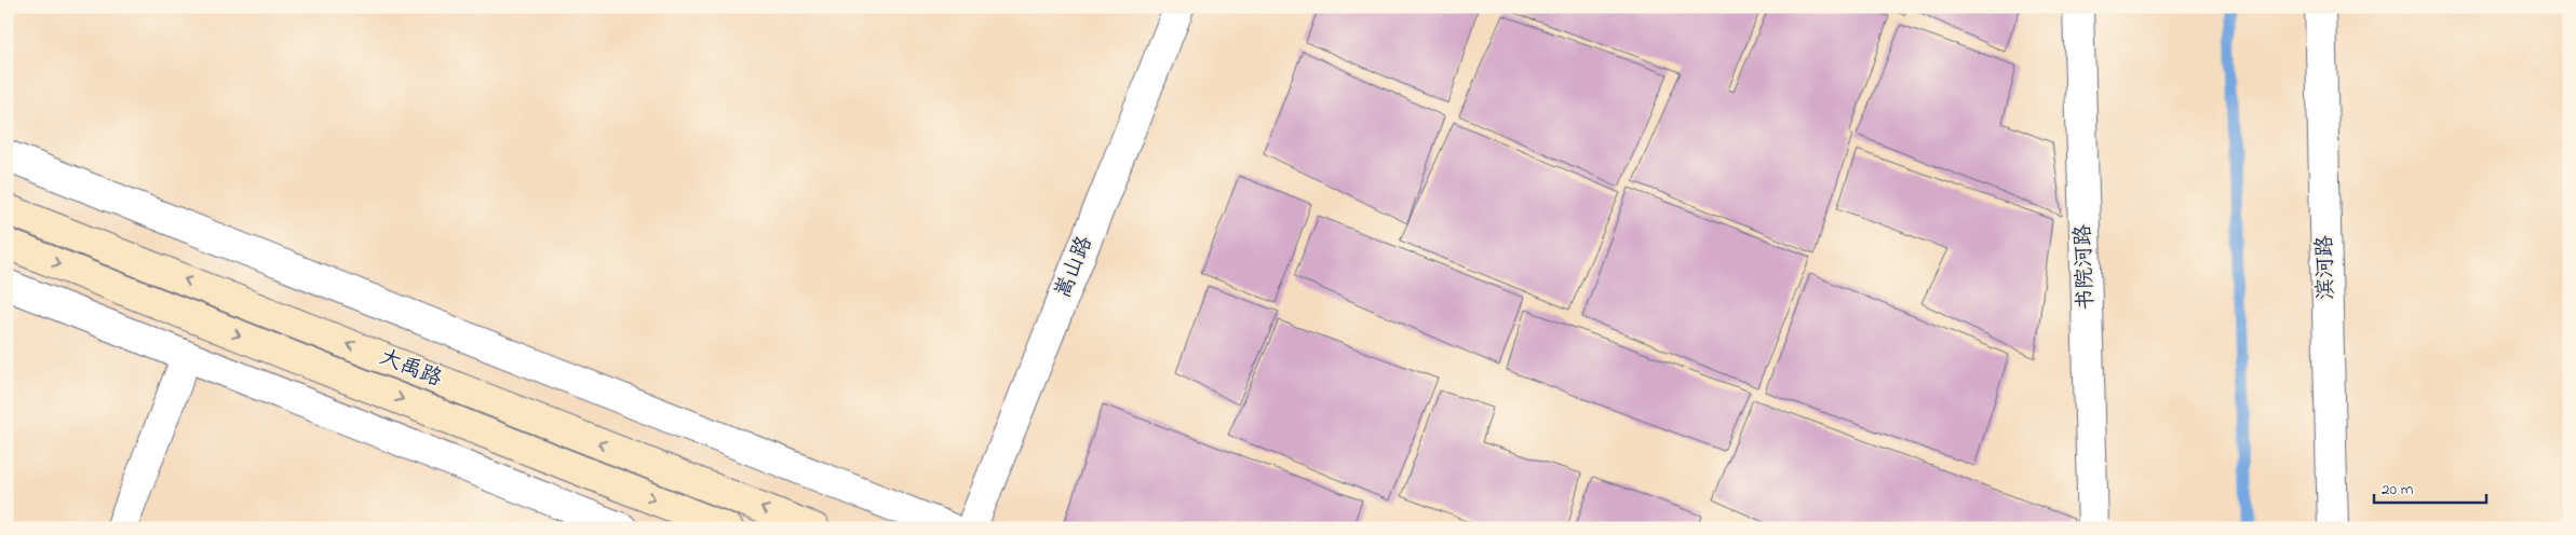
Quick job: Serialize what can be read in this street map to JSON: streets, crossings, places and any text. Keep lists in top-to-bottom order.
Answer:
{
  "streets": {
    "main road": ["大禹路"],
    "street": ["嵩山路", "书院河路", "滨河路"]
  },
  "scale_bar": "20 m"
}
